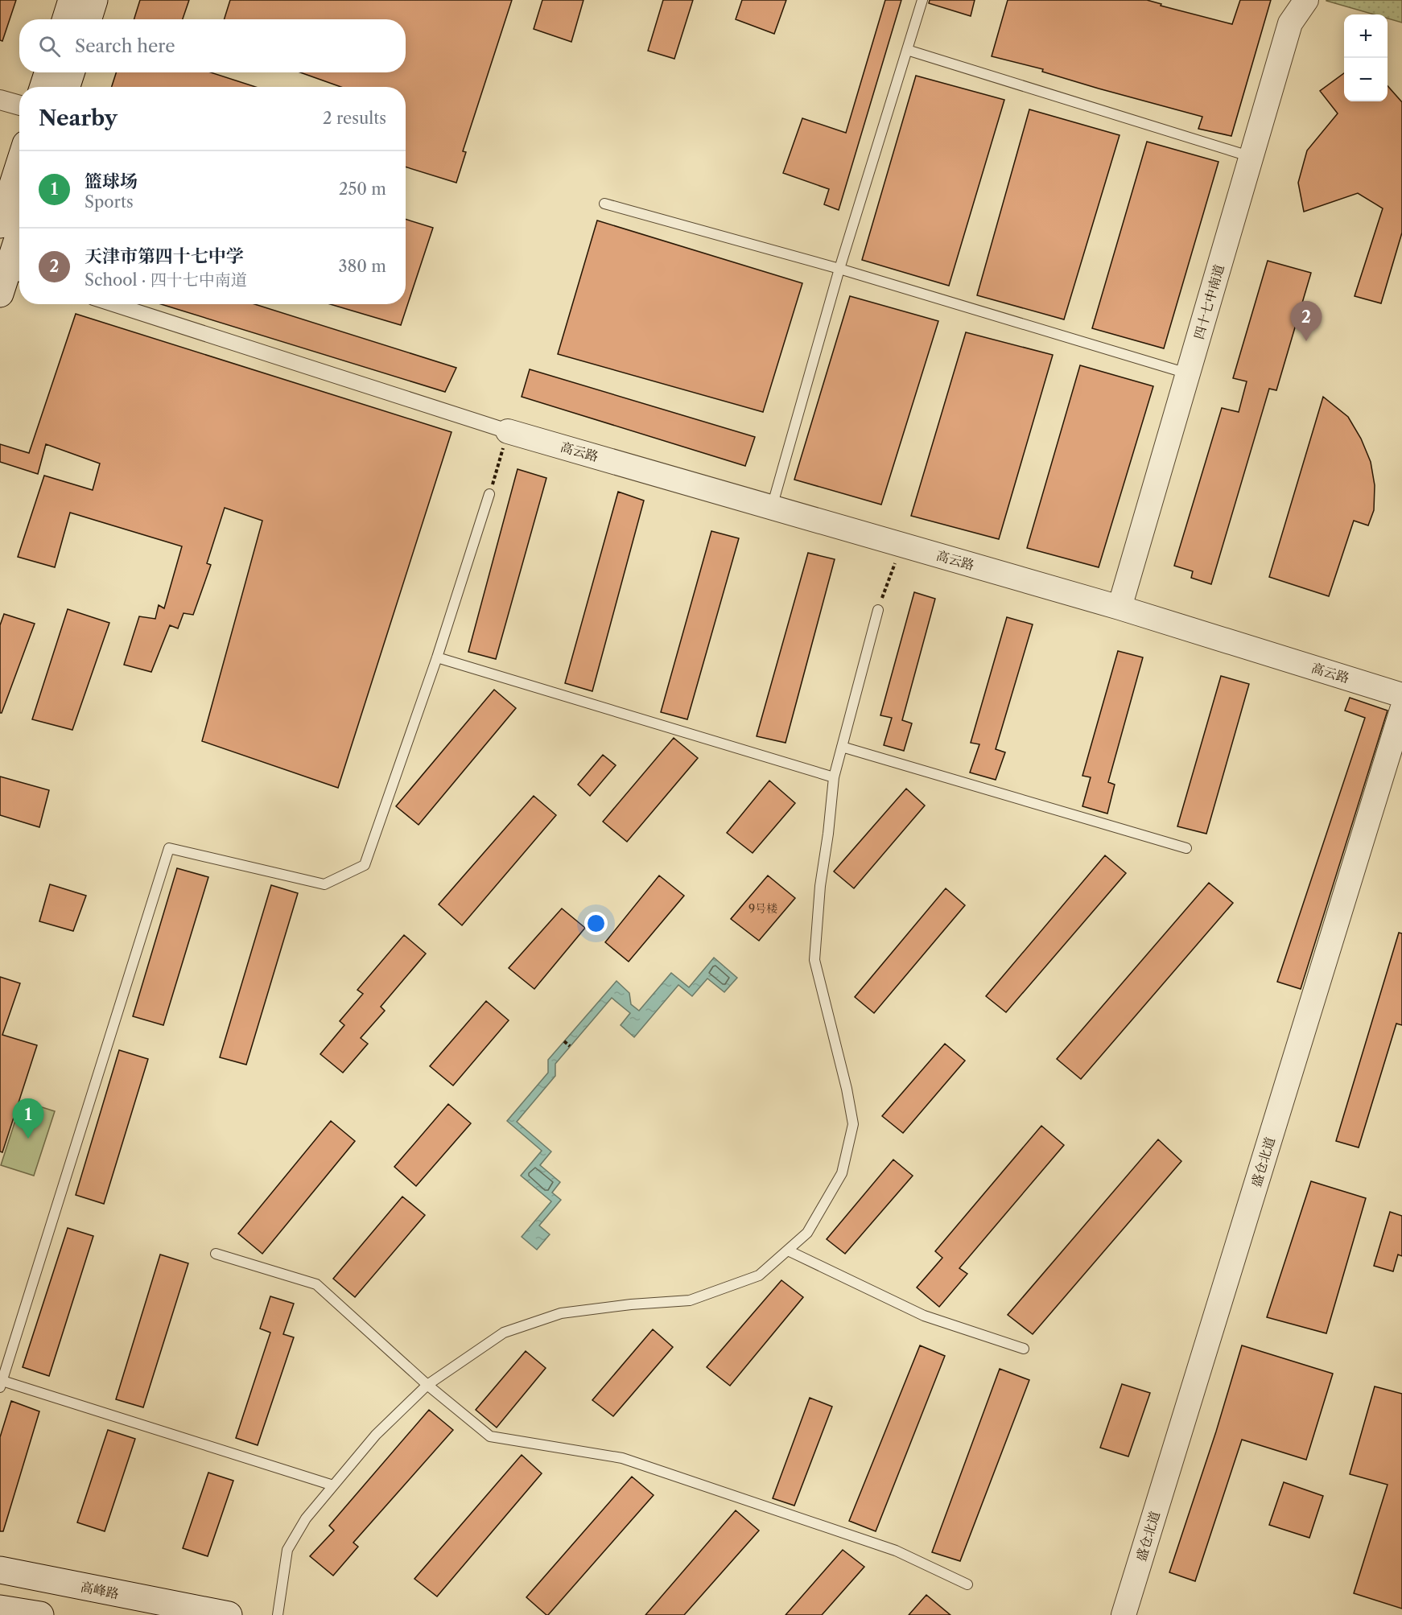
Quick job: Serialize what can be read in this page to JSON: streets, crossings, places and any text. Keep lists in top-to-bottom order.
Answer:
{
  "streets": {
    "main road": ["高峰路"],
    "street": ["四十七中南道", "高云路", "盛仓北道"]
  },
  "crossings": [
    ["四十七中南道", "高云路"]
  ],
  "house_numbers": ["9号楼"],
  "page": {
    "map_buttons": ["+", "−"],
    "search": "Search here",
    "heading": ["Nearby", "2 results"],
    "list": [
      {
        "mark": "1",
        "name": "篮球场",
        "note": "Sports",
        "value": "250 m"
      },
      {
        "mark": "2",
        "name": "天津市第四十七中学",
        "note": "School · 四十七中南道",
        "value": "380 m"
      }
    ],
    "pins": ["2", "1"]
  }
}
